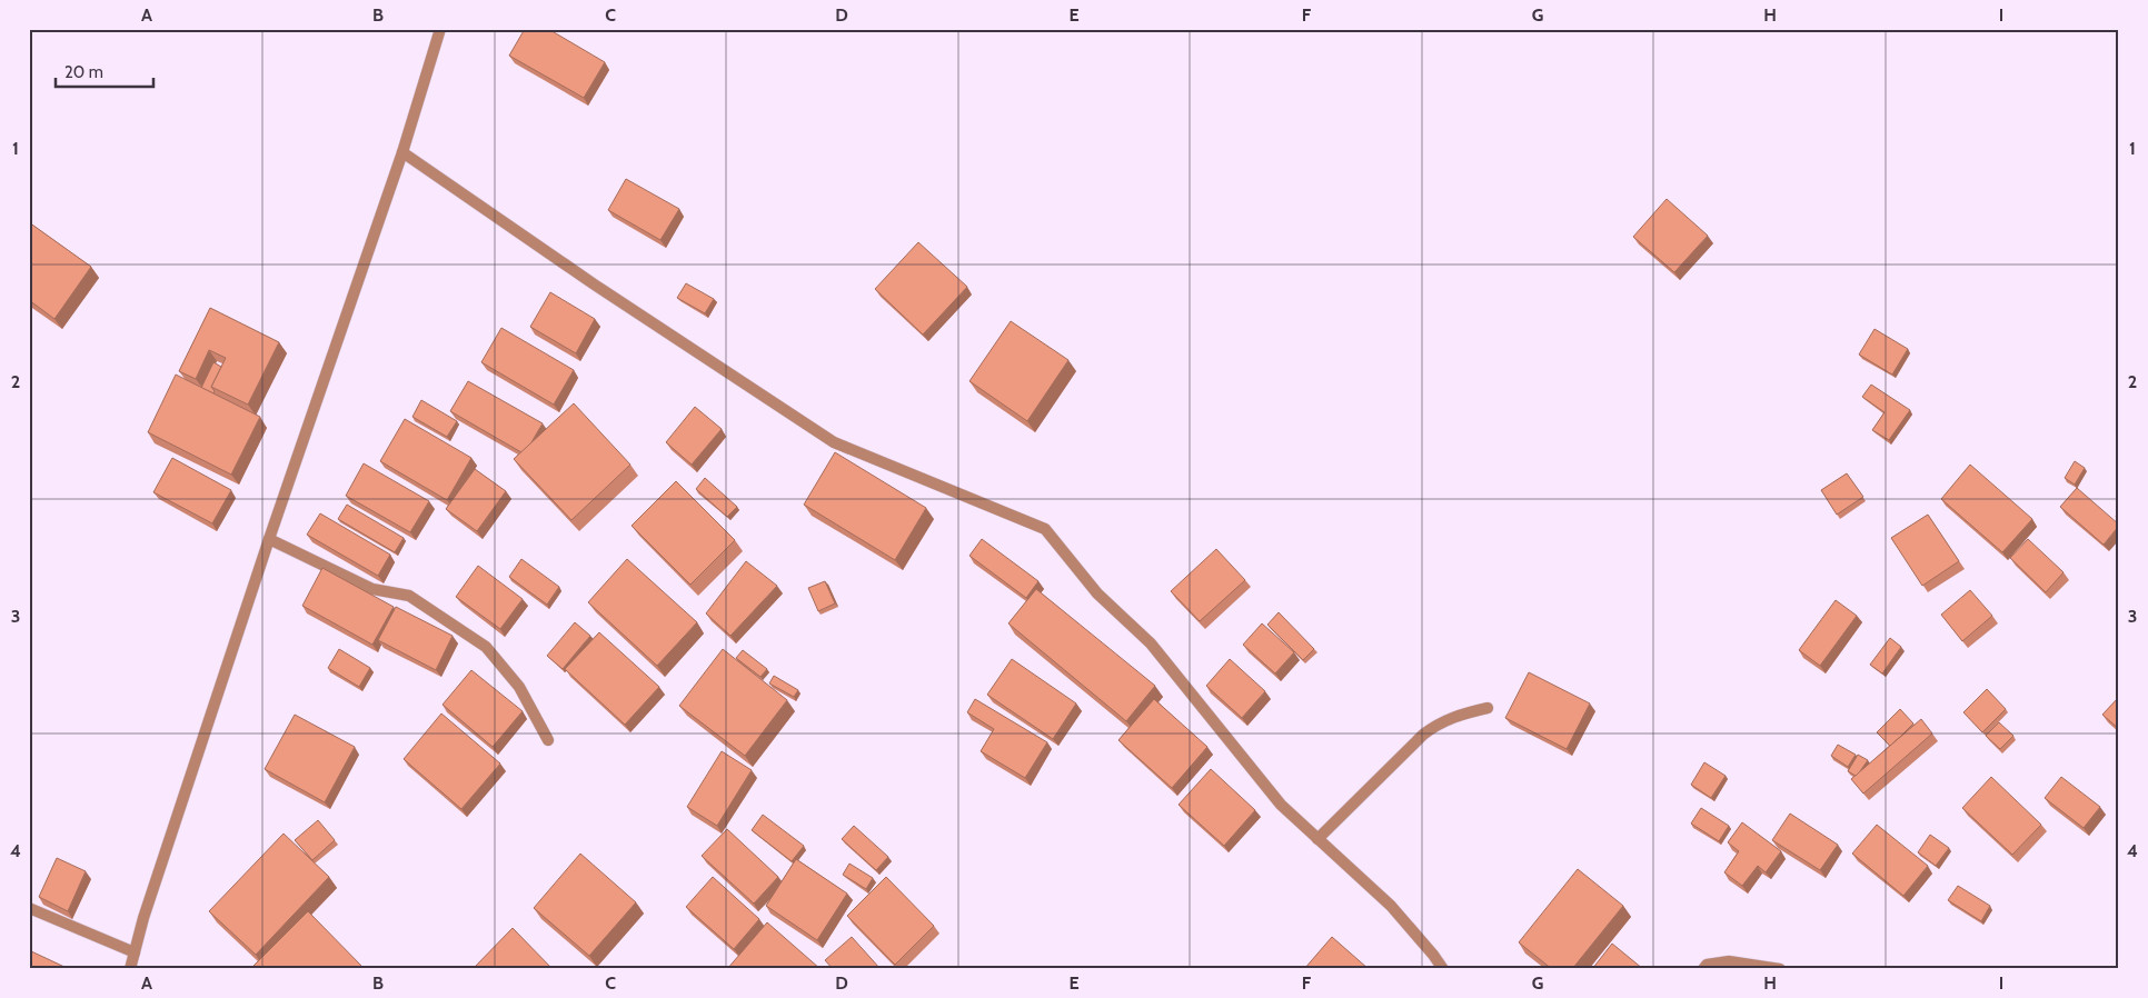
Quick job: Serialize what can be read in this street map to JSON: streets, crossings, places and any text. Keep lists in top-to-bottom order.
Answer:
{
  "scale_bar": "20 m",
  "grid": {
    "columns": [
      "A",
      "B",
      "C",
      "D",
      "E",
      "F",
      "G",
      "H",
      "I"
    ],
    "rows": [
      "1",
      "2",
      "3",
      "4"
    ]
  }
}
